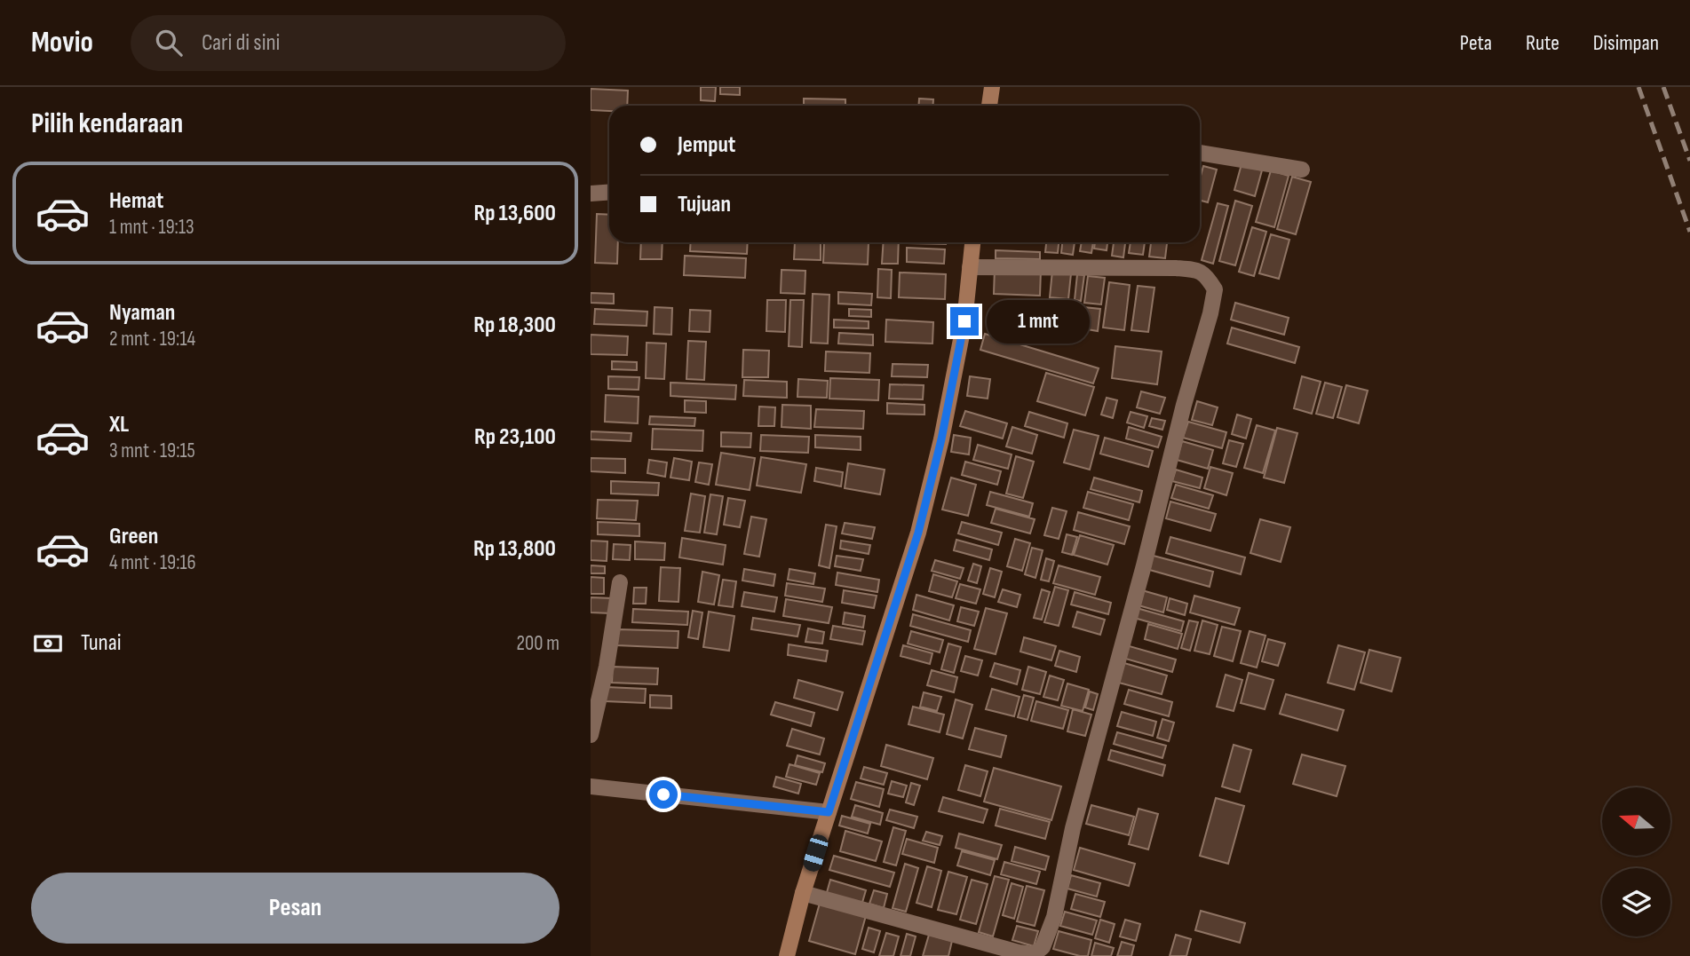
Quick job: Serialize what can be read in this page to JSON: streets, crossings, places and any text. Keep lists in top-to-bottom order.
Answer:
{
  "north": "left",
  "page": {
    "header": "Movio",
    "search": "Cari di sini",
    "nav": ["Peta", "Rute", "Disimpan"],
    "heading": "Pilih kendaraan",
    "banner": ["Jemput", "Tujuan"],
    "list": [
      {
        "name": "Hemat",
        "note": "1 mnt · 19:13",
        "value": "Rp 13,600"
      },
      {
        "name": "Nyaman",
        "note": "2 mnt · 19:14",
        "value": "Rp 18,300"
      },
      {
        "name": "XL",
        "note": "3 mnt · 19:15",
        "value": "Rp 23,100"
      },
      {
        "name": "Green",
        "note": "4 mnt · 19:16",
        "value": "Rp 13,800"
      }
    ],
    "bubble": "1 mnt",
    "pay": ["Tunai", "200 m"],
    "buttons": "Pesan"
  }
}
